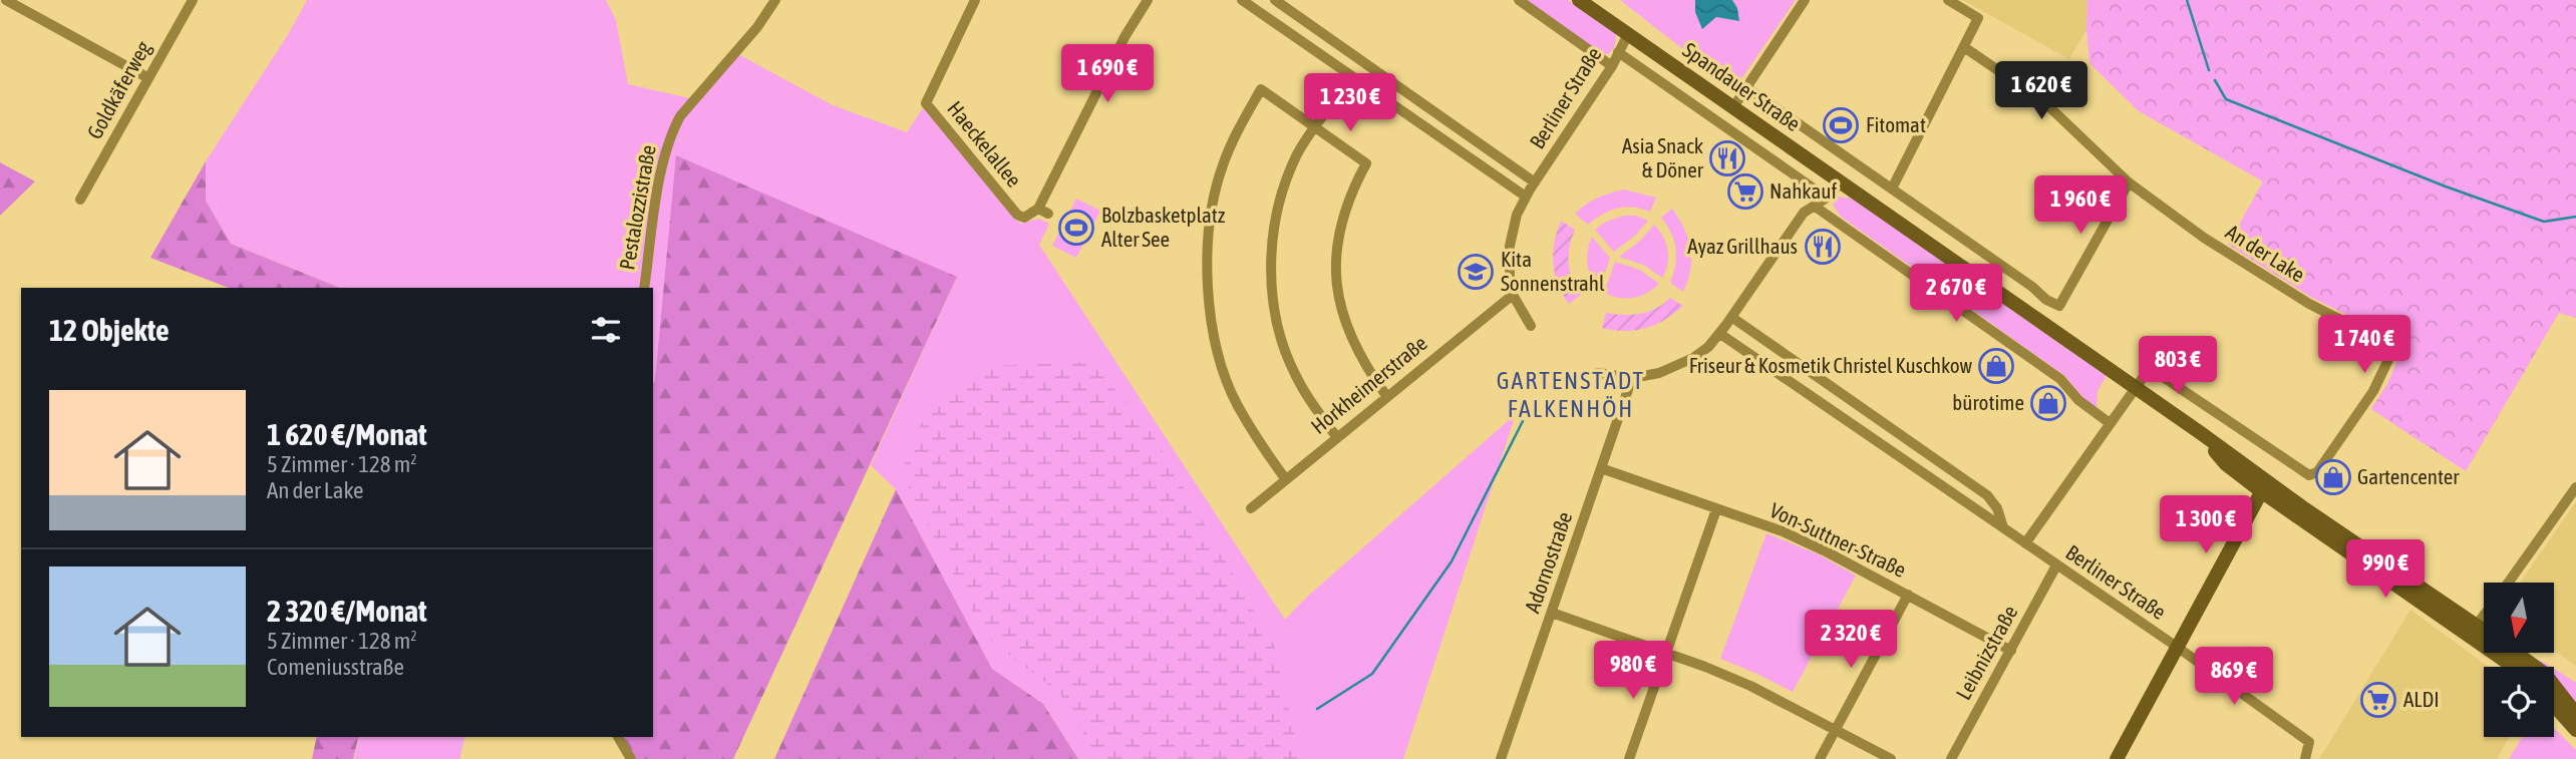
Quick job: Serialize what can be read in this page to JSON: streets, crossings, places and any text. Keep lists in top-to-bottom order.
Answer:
{
  "streets": {
    "main road": ["Spandauer Straße"],
    "street": [
      "Goldkäferweg",
      "Berliner Straße",
      "Haeckelallee",
      "Pestalozzistraße",
      "An der Lake",
      "Horkheimerstraße",
      "Von-Suttner-Straße",
      "Adornostraße",
      "Leibnizstraße"
    ]
  },
  "crossings": [
    ["Spandauer Straße", "Berliner Straße"],
    ["Spandauer Straße", "An der Lake"],
    ["Berliner Straße", "Horkheimerstraße"],
    ["Berliner Straße", "Leibnizstraße"],
    ["Von-Suttner-Straße", "Adornostraße"],
    ["Von-Suttner-Straße", "Leibnizstraße"]
  ],
  "districts": ["GARTENSTADT FALKENHÖH"],
  "places": {
    "sports": ["Fitomat", "Bolzbasketplatz Alter See"],
    "restaurant": ["Asia Snack & Döner", "Ayaz Grillhaus"],
    "supermarket": ["Nahkauf", "ALDI"],
    "school or university": ["Kita Sonnenstrahl"],
    "shop": ["Friseur & Kosmetik Christel Kuschkow", "bürotime", "Gartencenter"]
  },
  "north": "bottom",
  "page": {
    "price": [
      "1 690 €",
      "1 620 €",
      "1 230 €",
      "1 960 €",
      "2 670 €",
      "1 740 €",
      "803 €",
      "1 300 €",
      "990 €",
      "2 320 €",
      "980 €",
      "869 €"
    ],
    "heading": "12 Objekte",
    "list": [
      {
        "name": "1 620 €/Monat",
        "note": "5 Zimmer · 128 m² · An der Lake"
      },
      {
        "name": "2 320 €/Monat",
        "note": "5 Zimmer · 128 m² · Comeniusstraße"
      }
    ]
  }
}
